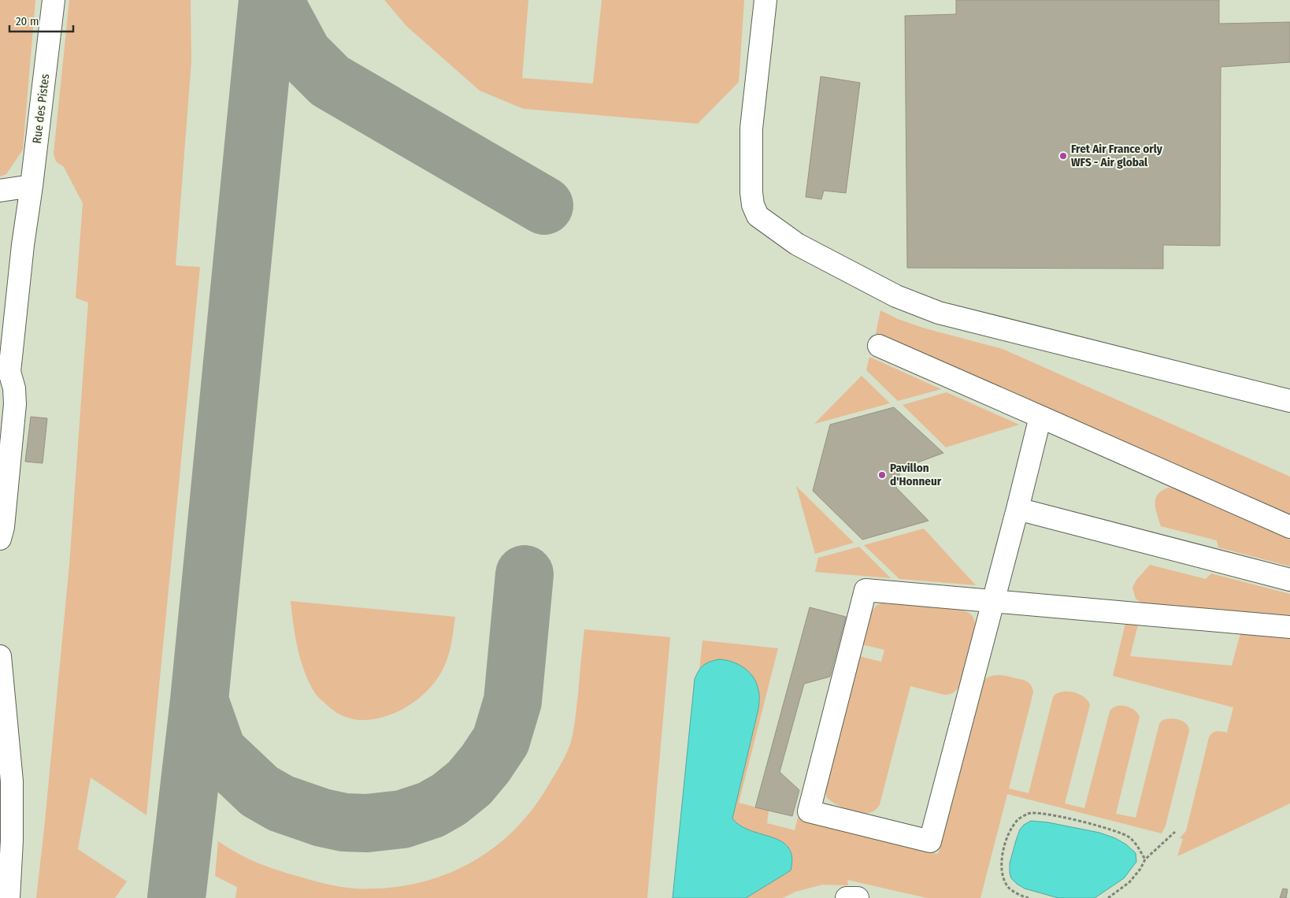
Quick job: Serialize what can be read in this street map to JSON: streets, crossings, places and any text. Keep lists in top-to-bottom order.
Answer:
{
  "streets": {
    "lane": ["Rue des Pistes"]
  },
  "places": ["Fret Air France orly WFS - Air global", "Pavillon d'Honneur"],
  "scale_bar": "20 m"
}
